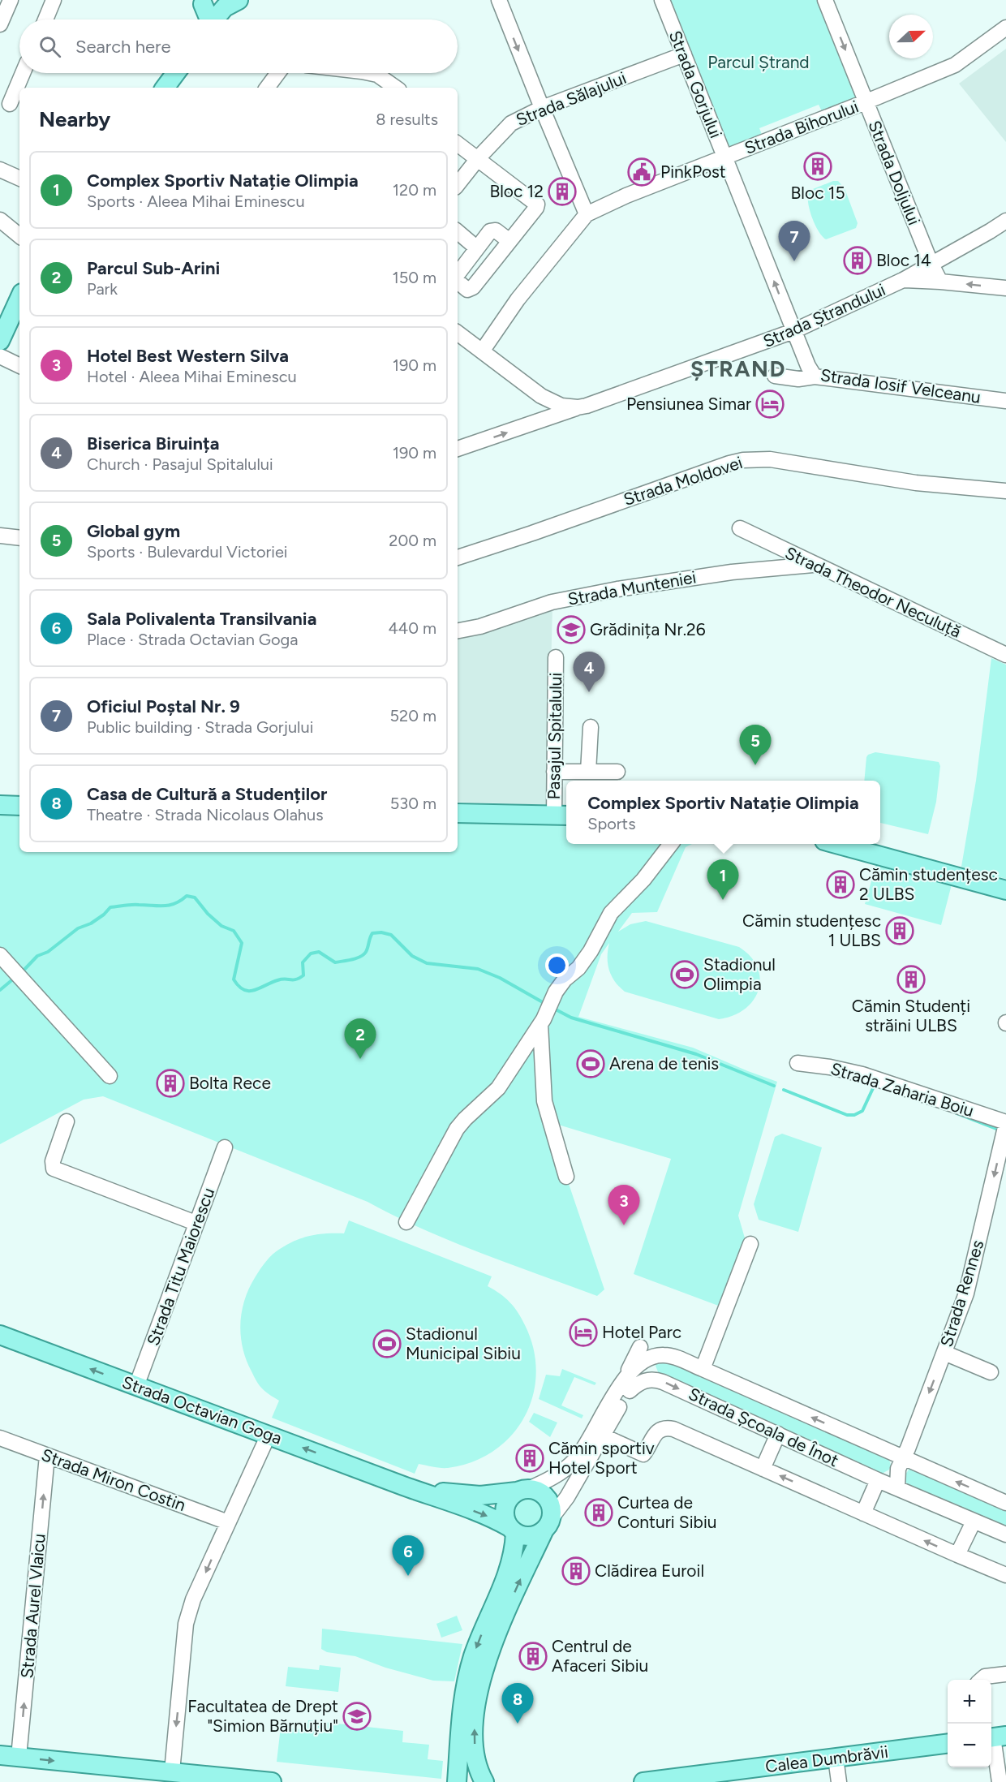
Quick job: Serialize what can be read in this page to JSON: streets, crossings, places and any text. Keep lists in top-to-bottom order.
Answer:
{
  "streets": {
    "main road": ["Strada Octavian Goga", "Calea Dumbrăvii"],
    "street": [
      "Strada Gorjului",
      "Strada Sălajului",
      "Strada Bihorului",
      "Strada Doljului",
      "Strada Ștrandului",
      "Strada Iosif Velceanu",
      "Strada Moldovei",
      "Strada Munteniei",
      "Strada Theodor Neculuță",
      "Pasajul Spitalului",
      "Strada Zaharia Boiu",
      "Strada Titu Maiorescu",
      "Strada Rennes",
      "Strada Școala de Înot",
      "Strada Miron Costin",
      "Strada Aurel Vlaicu"
    ]
  },
  "crossings": [
    ["Strada Gorjului", "Strada Sălajului"],
    ["Strada Gorjului", "Strada Bihorului"],
    ["Strada Gorjului", "Strada Ștrandului"],
    ["Strada Gorjului", "Strada Iosif Velceanu"],
    ["Strada Bihorului", "Strada Doljului"],
    ["Strada Bihorului", "Strada Ștrandului"],
    ["Strada Doljului", "Strada Ștrandului"],
    ["Strada Ștrandului", "Strada Iosif Velceanu"],
    ["Strada Munteniei", "Strada Theodor Neculuță"],
    ["Strada Zaharia Boiu", "Strada Rennes"],
    ["Strada Titu Maiorescu", "Strada Octavian Goga"],
    ["Strada Rennes", "Strada Școala de Înot"],
    ["Strada Miron Costin", "Strada Aurel Vlaicu"]
  ],
  "one_way": [
    "Strada Gorjului",
    "Strada Doljului",
    "Strada Rennes",
    "Strada Aurel Vlaicu"
  ],
  "districts": ["ȘTRAND"],
  "parks": ["Parcul Ștrand"],
  "places": {
    "building": [
      "Bloc 15",
      "Bloc 12",
      "Bloc 14",
      "Cămin studențesc 2 ULBS",
      "Cămin studențesc 1 ULBS",
      "Cămin Studenți străini ULBS",
      "Bolta Rece",
      "Cămin sportiv Hotel Sport",
      "Curtea de Conturi Sibiu",
      "Clădirea Euroil",
      "Centrul de Afaceri Sibiu"
    ],
    "public building": ["PinkPost"],
    "hotel": ["Pensiunea Simar", "Hotel Parc"],
    "school or university": ["Grădinița Nr.26", "Facultatea de Drept \"Simion Bărnuțiu\""],
    "sports": ["Stadionul Olimpia", "Arena de tenis", "Stadionul Municipal Sibiu"]
  },
  "north": "right",
  "page": {
    "search": "Search here",
    "heading": ["Nearby", "8 results"],
    "list": [
      {
        "mark": "1",
        "name": "Complex Sportiv Natație Olimpia",
        "note": "Sports · Aleea Mihai Eminescu",
        "value": "120 m"
      },
      {
        "mark": "2",
        "name": "Parcul Sub-Arini",
        "note": "Park",
        "value": "150 m"
      },
      {
        "mark": "3",
        "name": "Hotel Best Western Silva",
        "note": "Hotel · Aleea Mihai Eminescu",
        "value": "190 m"
      },
      {
        "mark": "4",
        "name": "Biserica Biruința",
        "note": "Church · Pasajul Spitalului",
        "value": "190 m"
      },
      {
        "mark": "5",
        "name": "Global gym",
        "note": "Sports · Bulevardul Victoriei",
        "value": "200 m"
      },
      {
        "mark": "6",
        "name": "Sala Polivalenta Transilvania",
        "note": "Place · Strada Octavian Goga",
        "value": "440 m"
      },
      {
        "mark": "7",
        "name": "Oficiul Poștal Nr. 9",
        "note": "Public building · Strada Gorjului",
        "value": "520 m"
      },
      {
        "mark": "8",
        "name": "Casa de Cultură a Studenților",
        "note": "Theatre · Strada Nicolaus Olahus",
        "value": "530 m"
      }
    ],
    "pins": [
      "7",
      "4",
      "5",
      "1",
      "2",
      "3",
      "6",
      "8"
    ],
    "popup": ["Complex Sportiv Natație Olimpia", "Sports"],
    "map_buttons": ["+", "−"]
  }
}
